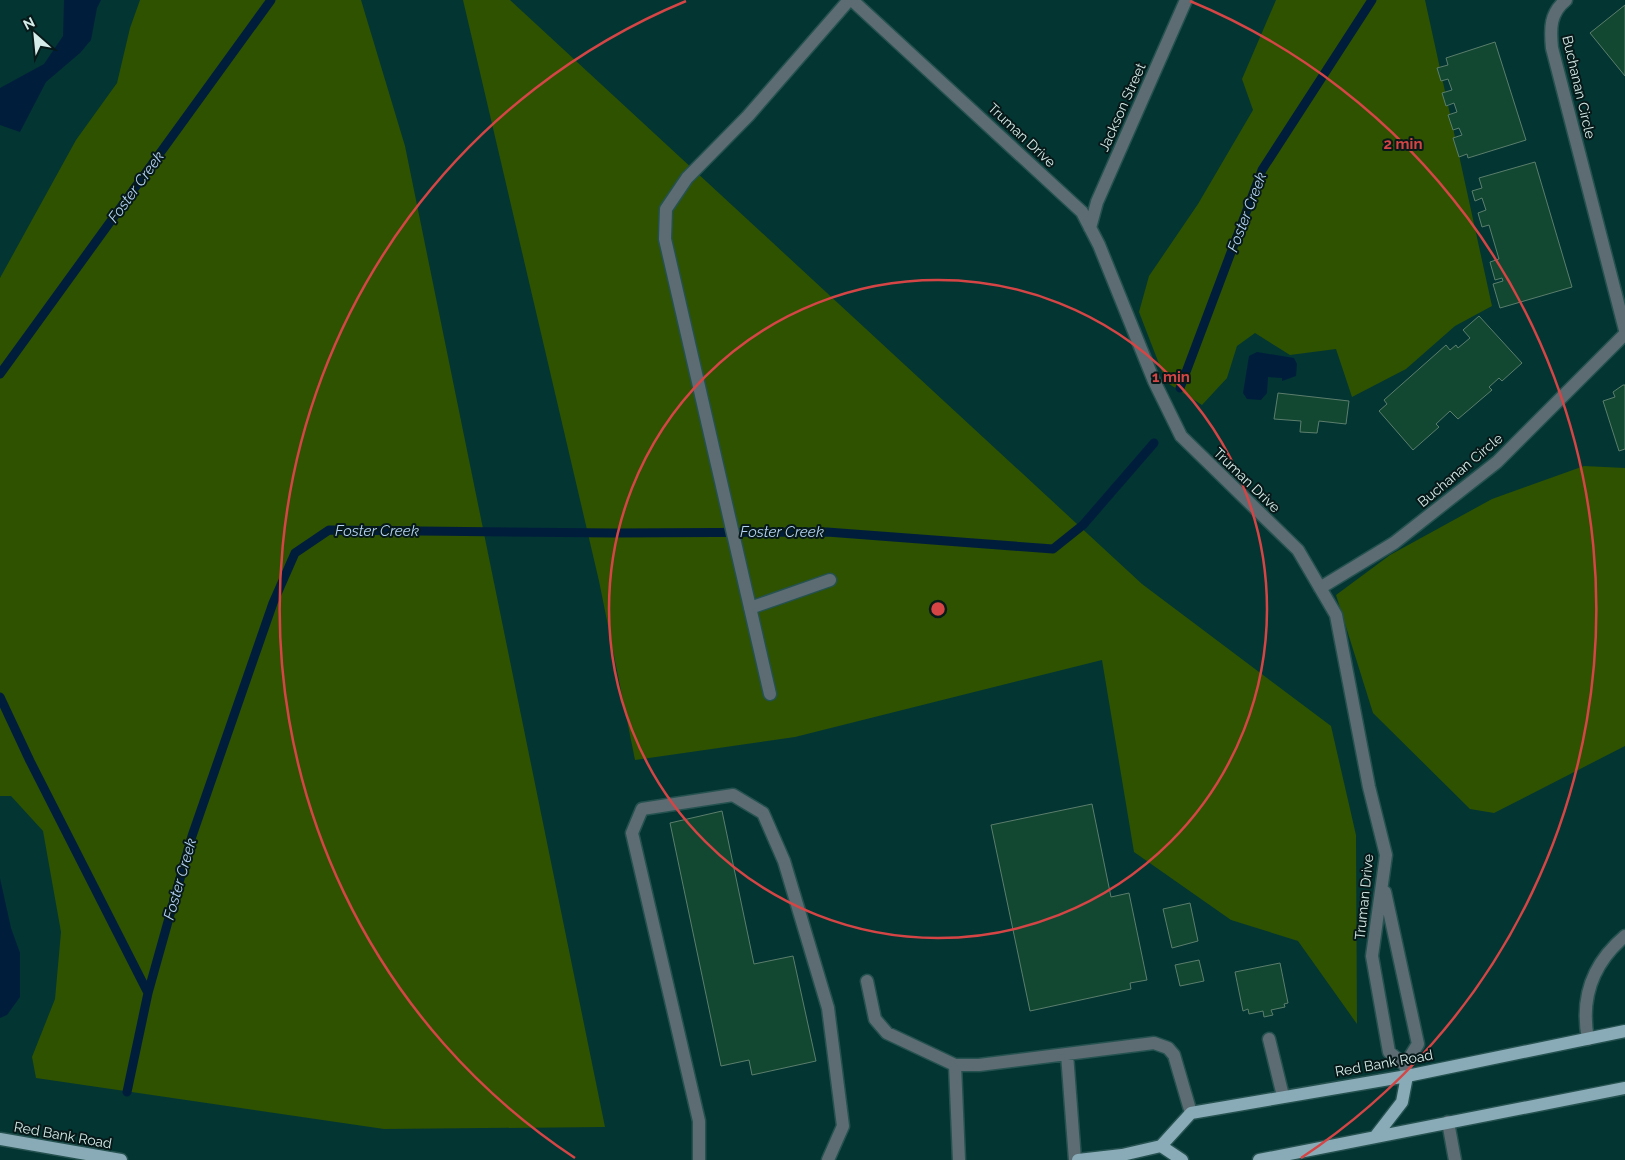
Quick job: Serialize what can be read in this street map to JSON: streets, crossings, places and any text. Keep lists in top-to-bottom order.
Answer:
{
  "streets": {
    "main road": ["Red Bank Road"],
    "street": ["Buchanan Circle", "Jackson Street", "Truman Drive"]
  },
  "crossings": [
    ["Buchanan Circle", "Truman Drive"],
    ["Jackson Street", "Truman Drive"],
    ["Truman Drive", "Red Bank Road"]
  ],
  "water": ["Foster Creek"],
  "north": "top left",
  "rings": ["2 min", "1 min"]
}
